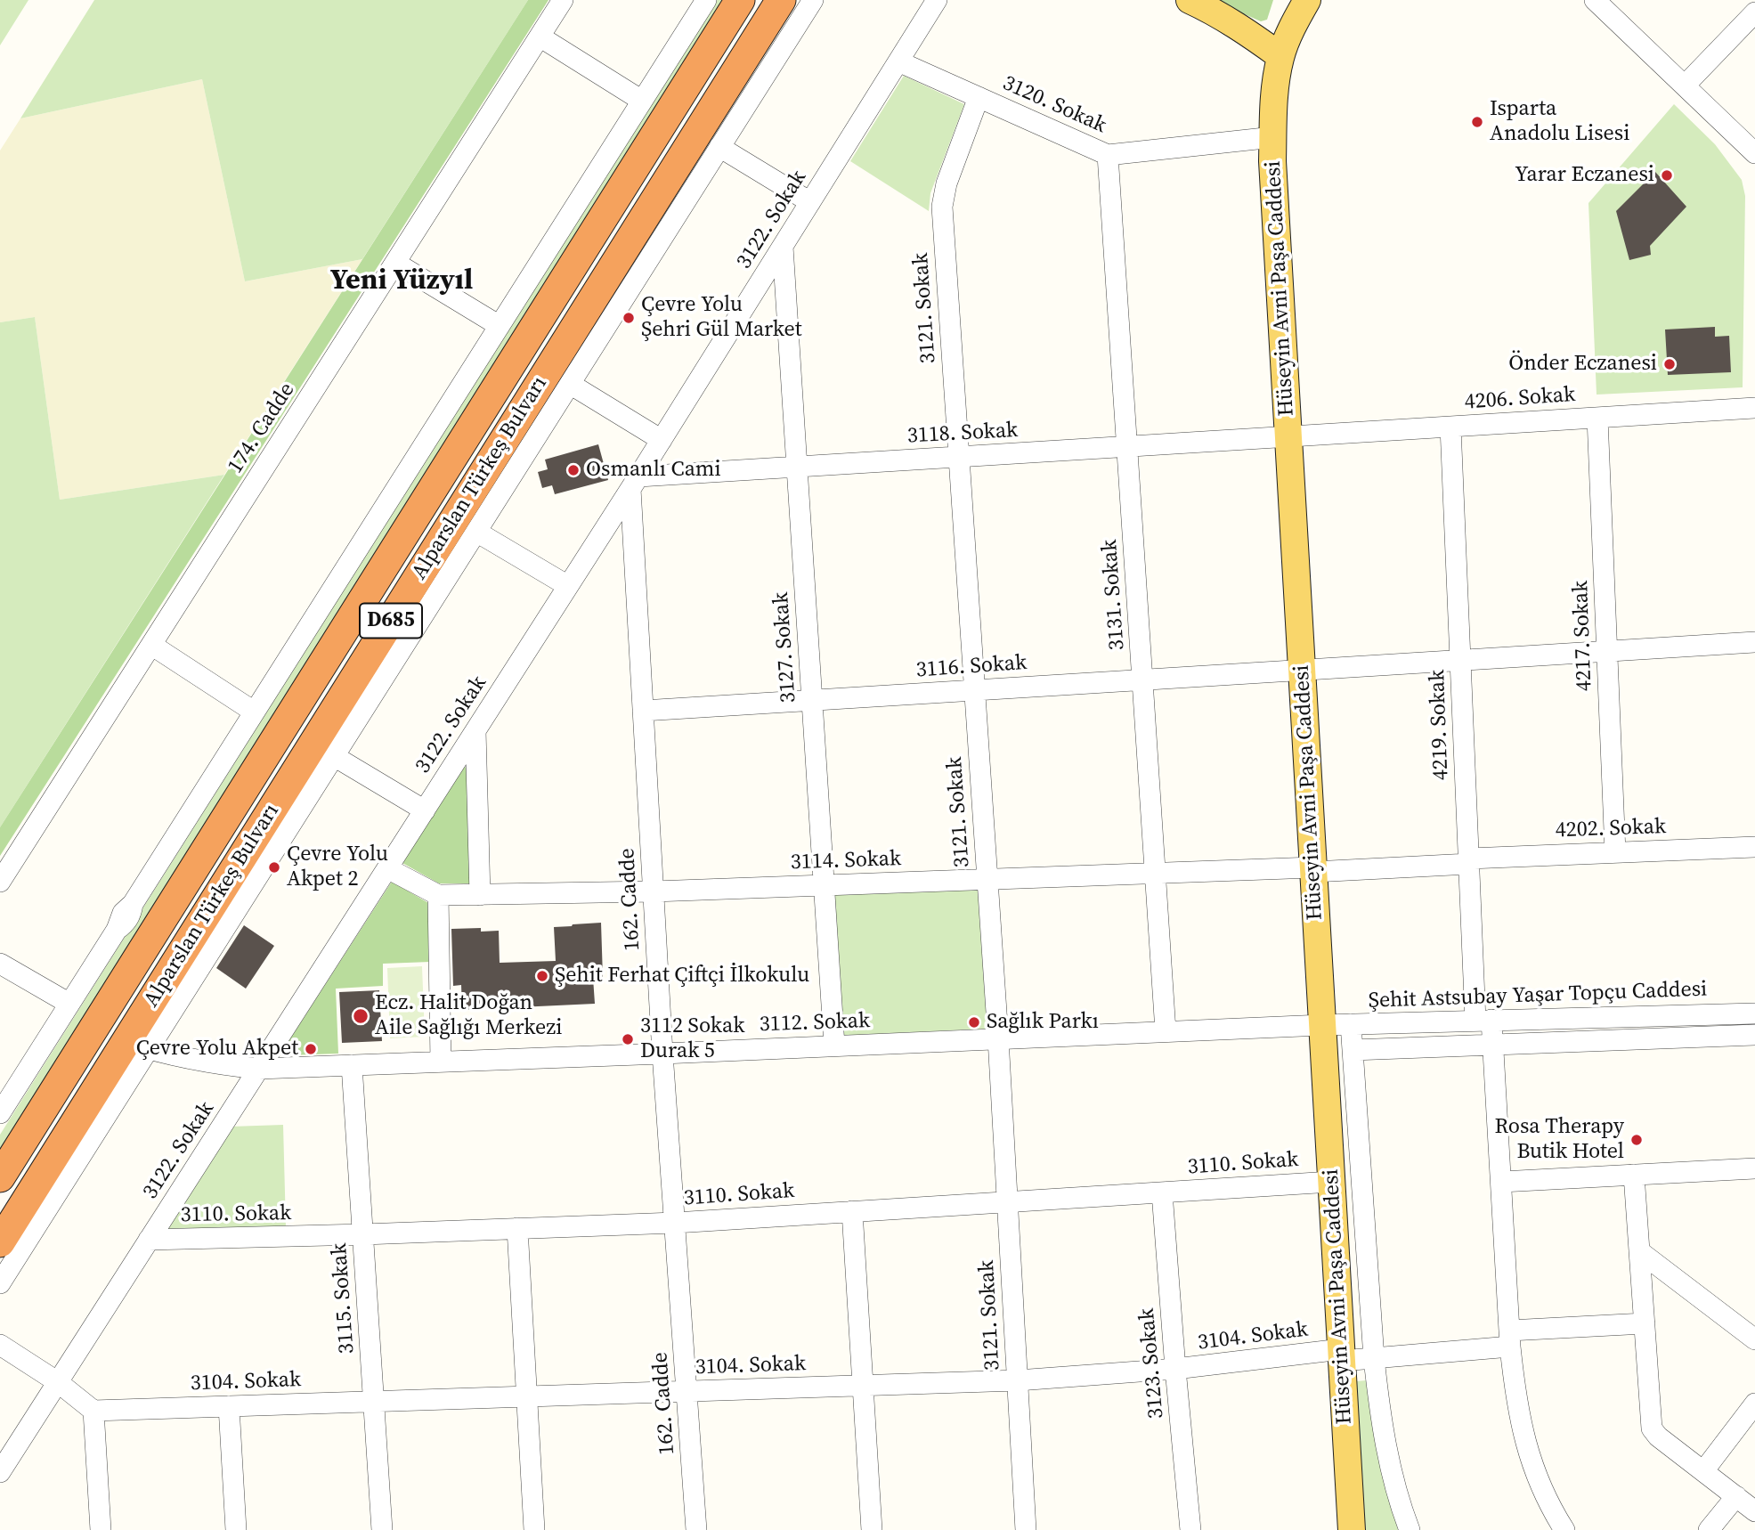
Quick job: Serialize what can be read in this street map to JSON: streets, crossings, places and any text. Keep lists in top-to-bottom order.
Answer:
{
  "streets": {
    "highway": ["Alparslan Türkeş Bulvarı", "D685"],
    "main road": ["Hüseyin Avni Paşa Caddesi"],
    "street": [
      "3120. Sokak",
      "3122. Sokak",
      "3121. Sokak",
      "4206. Sokak",
      "174. Cadde",
      "3118. Sokak",
      "3131. Sokak",
      "4217. Sokak",
      "3127. Sokak",
      "3116. Sokak",
      "4219. Sokak",
      "4202. Sokak",
      "3114. Sokak",
      "162. Cadde",
      "Şehit Astsubay Yaşar Topçu Caddesi",
      "3112. Sokak",
      "3110. Sokak",
      "3115. Sokak",
      "3104. Sokak",
      "3123. Sokak"
    ]
  },
  "crossings": [
    ["3120. Sokak", "3122. Sokak"],
    ["3120. Sokak", "Hüseyin Avni Paşa Caddesi"],
    ["3120. Sokak", "3121. Sokak"],
    ["3120. Sokak", "3131. Sokak"],
    ["3122. Sokak", "3118. Sokak"],
    ["3122. Sokak", "3127. Sokak"],
    ["3122. Sokak", "3114. Sokak"],
    ["3122. Sokak", "162. Cadde"],
    ["3122. Sokak", "3112. Sokak"],
    ["3122. Sokak", "3110. Sokak"],
    ["Hüseyin Avni Paşa Caddesi", "4206. Sokak"],
    ["Hüseyin Avni Paşa Caddesi", "3118. Sokak"],
    ["Hüseyin Avni Paşa Caddesi", "3116. Sokak"],
    ["Hüseyin Avni Paşa Caddesi", "4202. Sokak"],
    ["Hüseyin Avni Paşa Caddesi", "3114. Sokak"],
    ["Hüseyin Avni Paşa Caddesi", "Şehit Astsubay Yaşar Topçu Caddesi"],
    ["Hüseyin Avni Paşa Caddesi", "3112. Sokak"],
    ["Hüseyin Avni Paşa Caddesi", "3110. Sokak"],
    ["Hüseyin Avni Paşa Caddesi", "3104. Sokak"],
    ["3121. Sokak", "3118. Sokak"],
    ["3121. Sokak", "3116. Sokak"],
    ["3121. Sokak", "3114. Sokak"],
    ["3121. Sokak", "3112. Sokak"],
    ["3121. Sokak", "3110. Sokak"],
    ["3121. Sokak", "3104. Sokak"],
    ["4206. Sokak", "3118. Sokak"],
    ["4206. Sokak", "4217. Sokak"],
    ["4206. Sokak", "4219. Sokak"],
    ["3118. Sokak", "3131. Sokak"],
    ["3118. Sokak", "3127. Sokak"],
    ["3118. Sokak", "162. Cadde"],
    ["Alparslan Türkeş Bulvarı", "3112. Sokak"],
    ["3131. Sokak", "3116. Sokak"],
    ["3131. Sokak", "3114. Sokak"],
    ["3131. Sokak", "3112. Sokak"],
    ["4217. Sokak", "3116. Sokak"],
    ["4217. Sokak", "4202. Sokak"],
    ["3127. Sokak", "3116. Sokak"],
    ["3127. Sokak", "3114. Sokak"],
    ["3127. Sokak", "3112. Sokak"],
    ["3116. Sokak", "4219. Sokak"],
    ["3116. Sokak", "162. Cadde"],
    ["4219. Sokak", "4202. Sokak"],
    ["4219. Sokak", "Şehit Astsubay Yaşar Topçu Caddesi"],
    ["4219. Sokak", "3104. Sokak"],
    ["4202. Sokak", "3114. Sokak"],
    ["3114. Sokak", "162. Cadde"],
    ["162. Cadde", "3112. Sokak"],
    ["162. Cadde", "3110. Sokak"],
    ["162. Cadde", "3104. Sokak"],
    ["Şehit Astsubay Yaşar Topçu Caddesi", "3112. Sokak"],
    ["3112. Sokak", "3115. Sokak"],
    ["3110. Sokak", "3115. Sokak"],
    ["3110. Sokak", "3123. Sokak"],
    ["3115. Sokak", "3104. Sokak"],
    ["3104. Sokak", "3123. Sokak"]
  ],
  "districts": ["Yeni Yüzyıl"],
  "places": [
    "Isparta Anadolu Lisesi",
    "Yarar Eczanesi",
    "Çevre Yolu Şehri Gül Market",
    "Önder Eczanesi",
    "Osmanlı Cami",
    "Çevre Yolu Akpet 2",
    "Şehit Ferhat Çiftçi İlkokulu",
    "Ecz. Halit Doğan Aile Sağlığı Merkezi",
    "Sağlık Parkı",
    "3112 Sokak Durak 5",
    "Çevre Yolu Akpet",
    "Rosa Therapy Butik Hotel"
  ]
}
